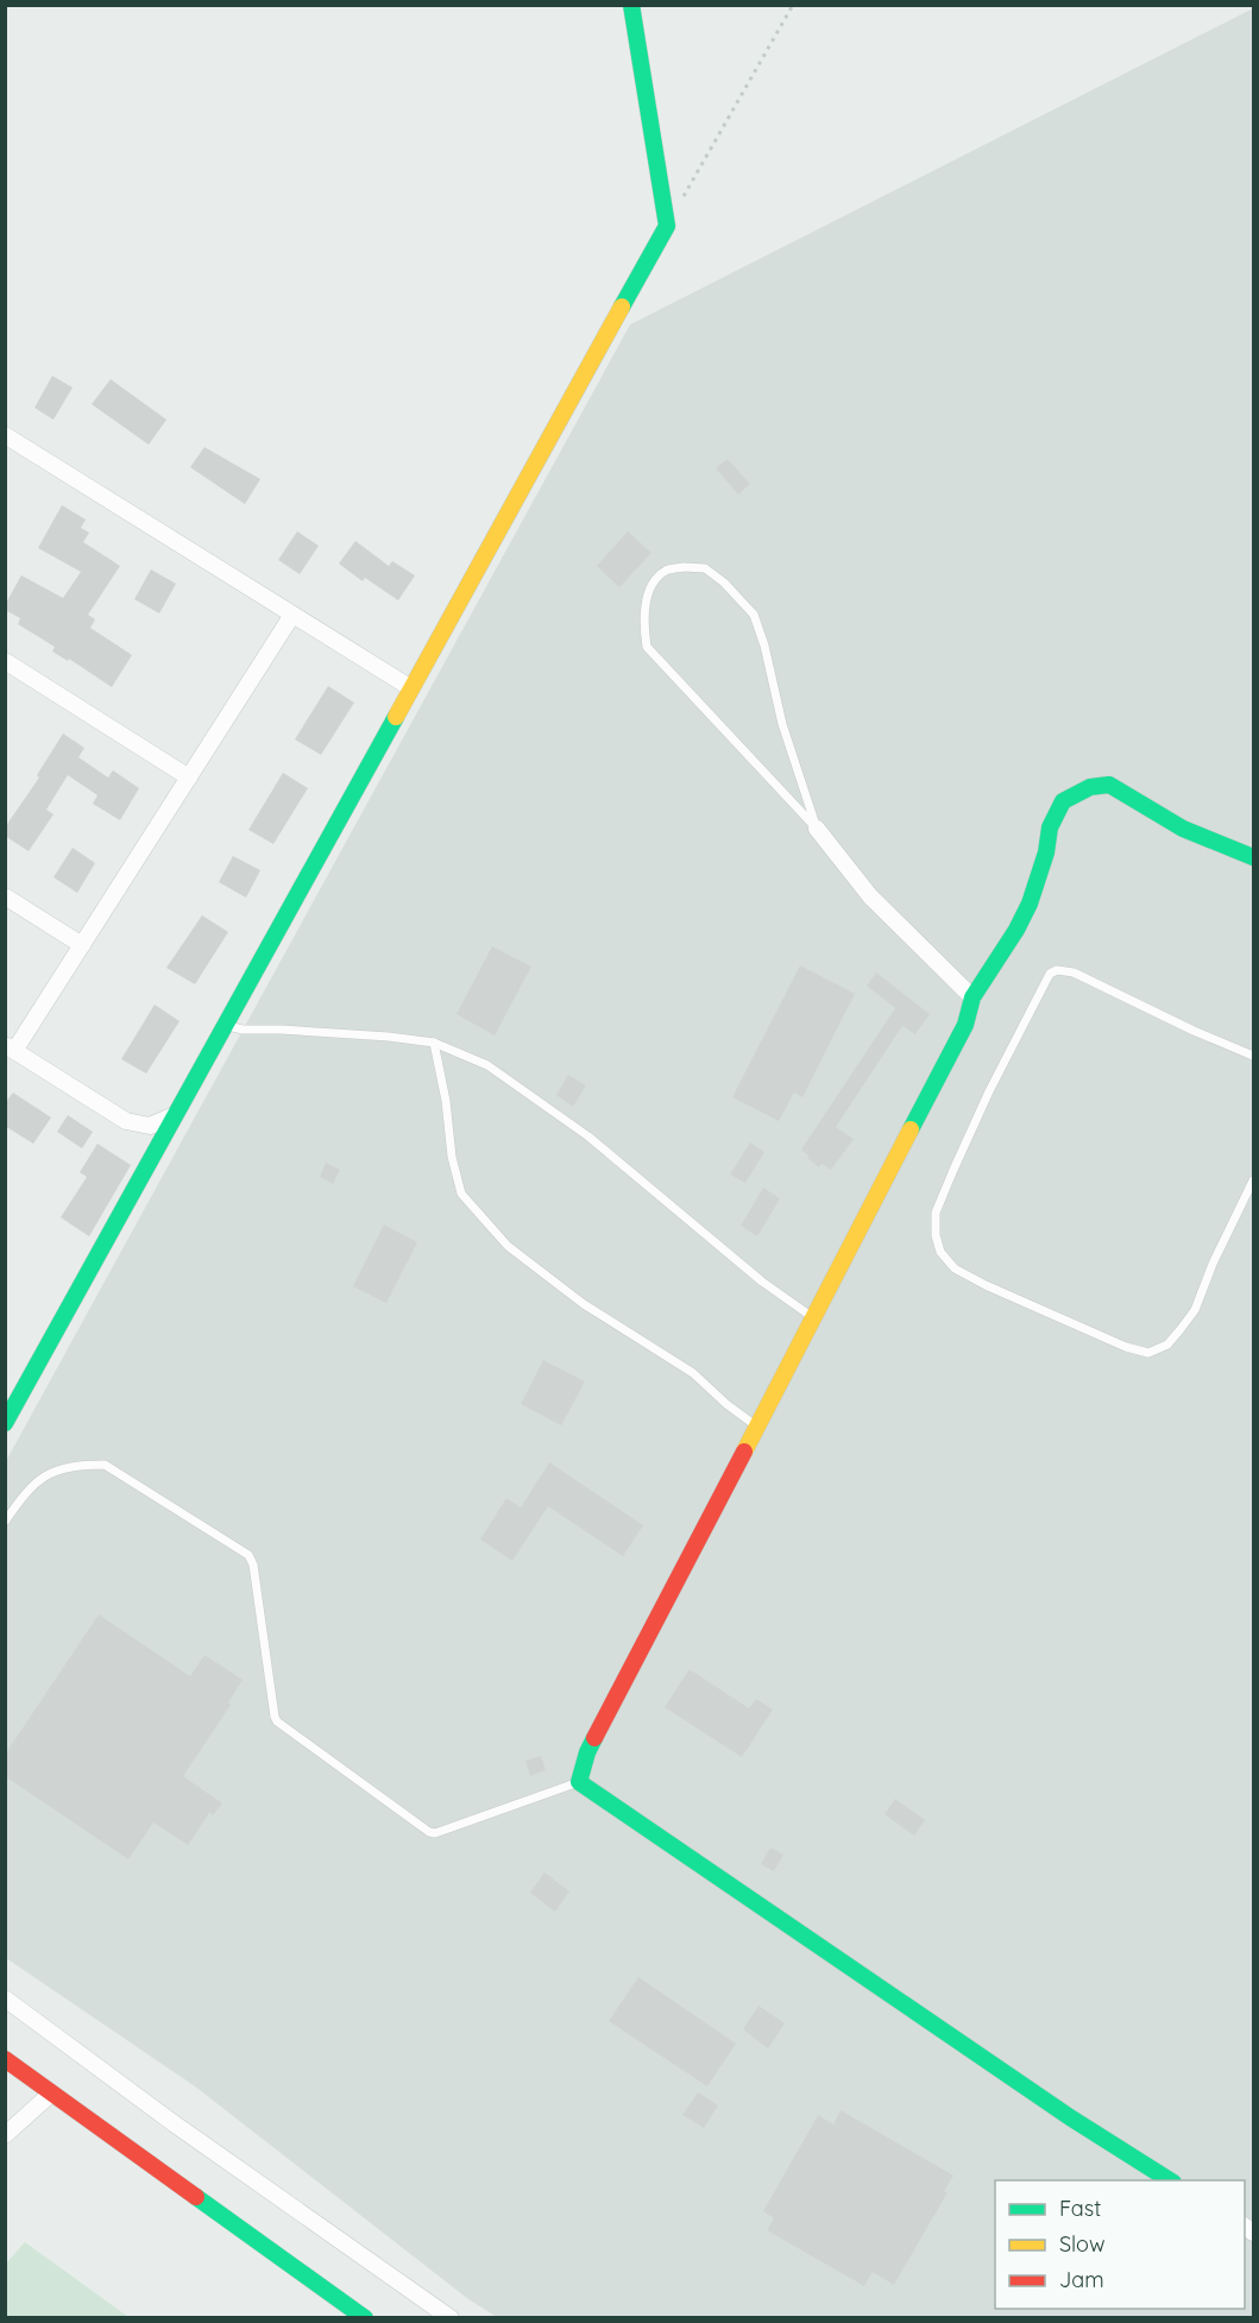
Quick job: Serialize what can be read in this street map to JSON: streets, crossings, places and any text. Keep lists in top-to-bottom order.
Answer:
{
  "legend": ["Fast", "Slow", "Jam"]
}
